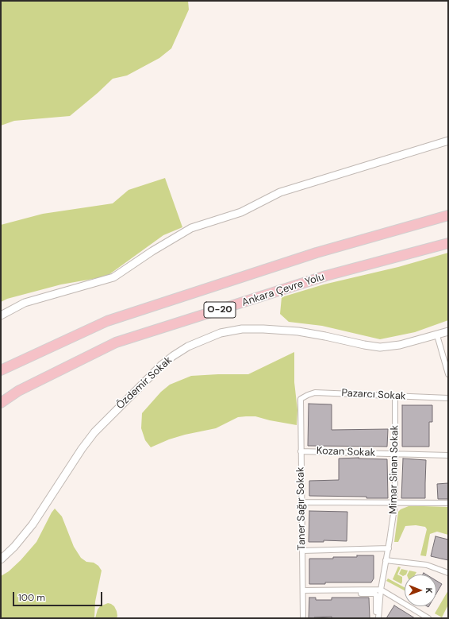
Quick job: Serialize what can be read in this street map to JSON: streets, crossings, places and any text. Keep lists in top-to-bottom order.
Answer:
{
  "streets": {
    "highway": ["Ankara Çevre Yolu", "O-20"],
    "street": [
      "Özdemir Sokak",
      "Pazarcı Sokak",
      "Kozan Sokak",
      "Mimar Sinan Sokak",
      "Taner Sağır Sokak"
    ]
  },
  "crossings": [
    ["Pazarcı Sokak", "Mimar Sinan Sokak"],
    ["Pazarcı Sokak", "Taner Sağır Sokak"],
    ["Kozan Sokak", "Mimar Sinan Sokak"],
    ["Kozan Sokak", "Taner Sağır Sokak"]
  ],
  "scale_bar": "100 m",
  "north": "right"
}
